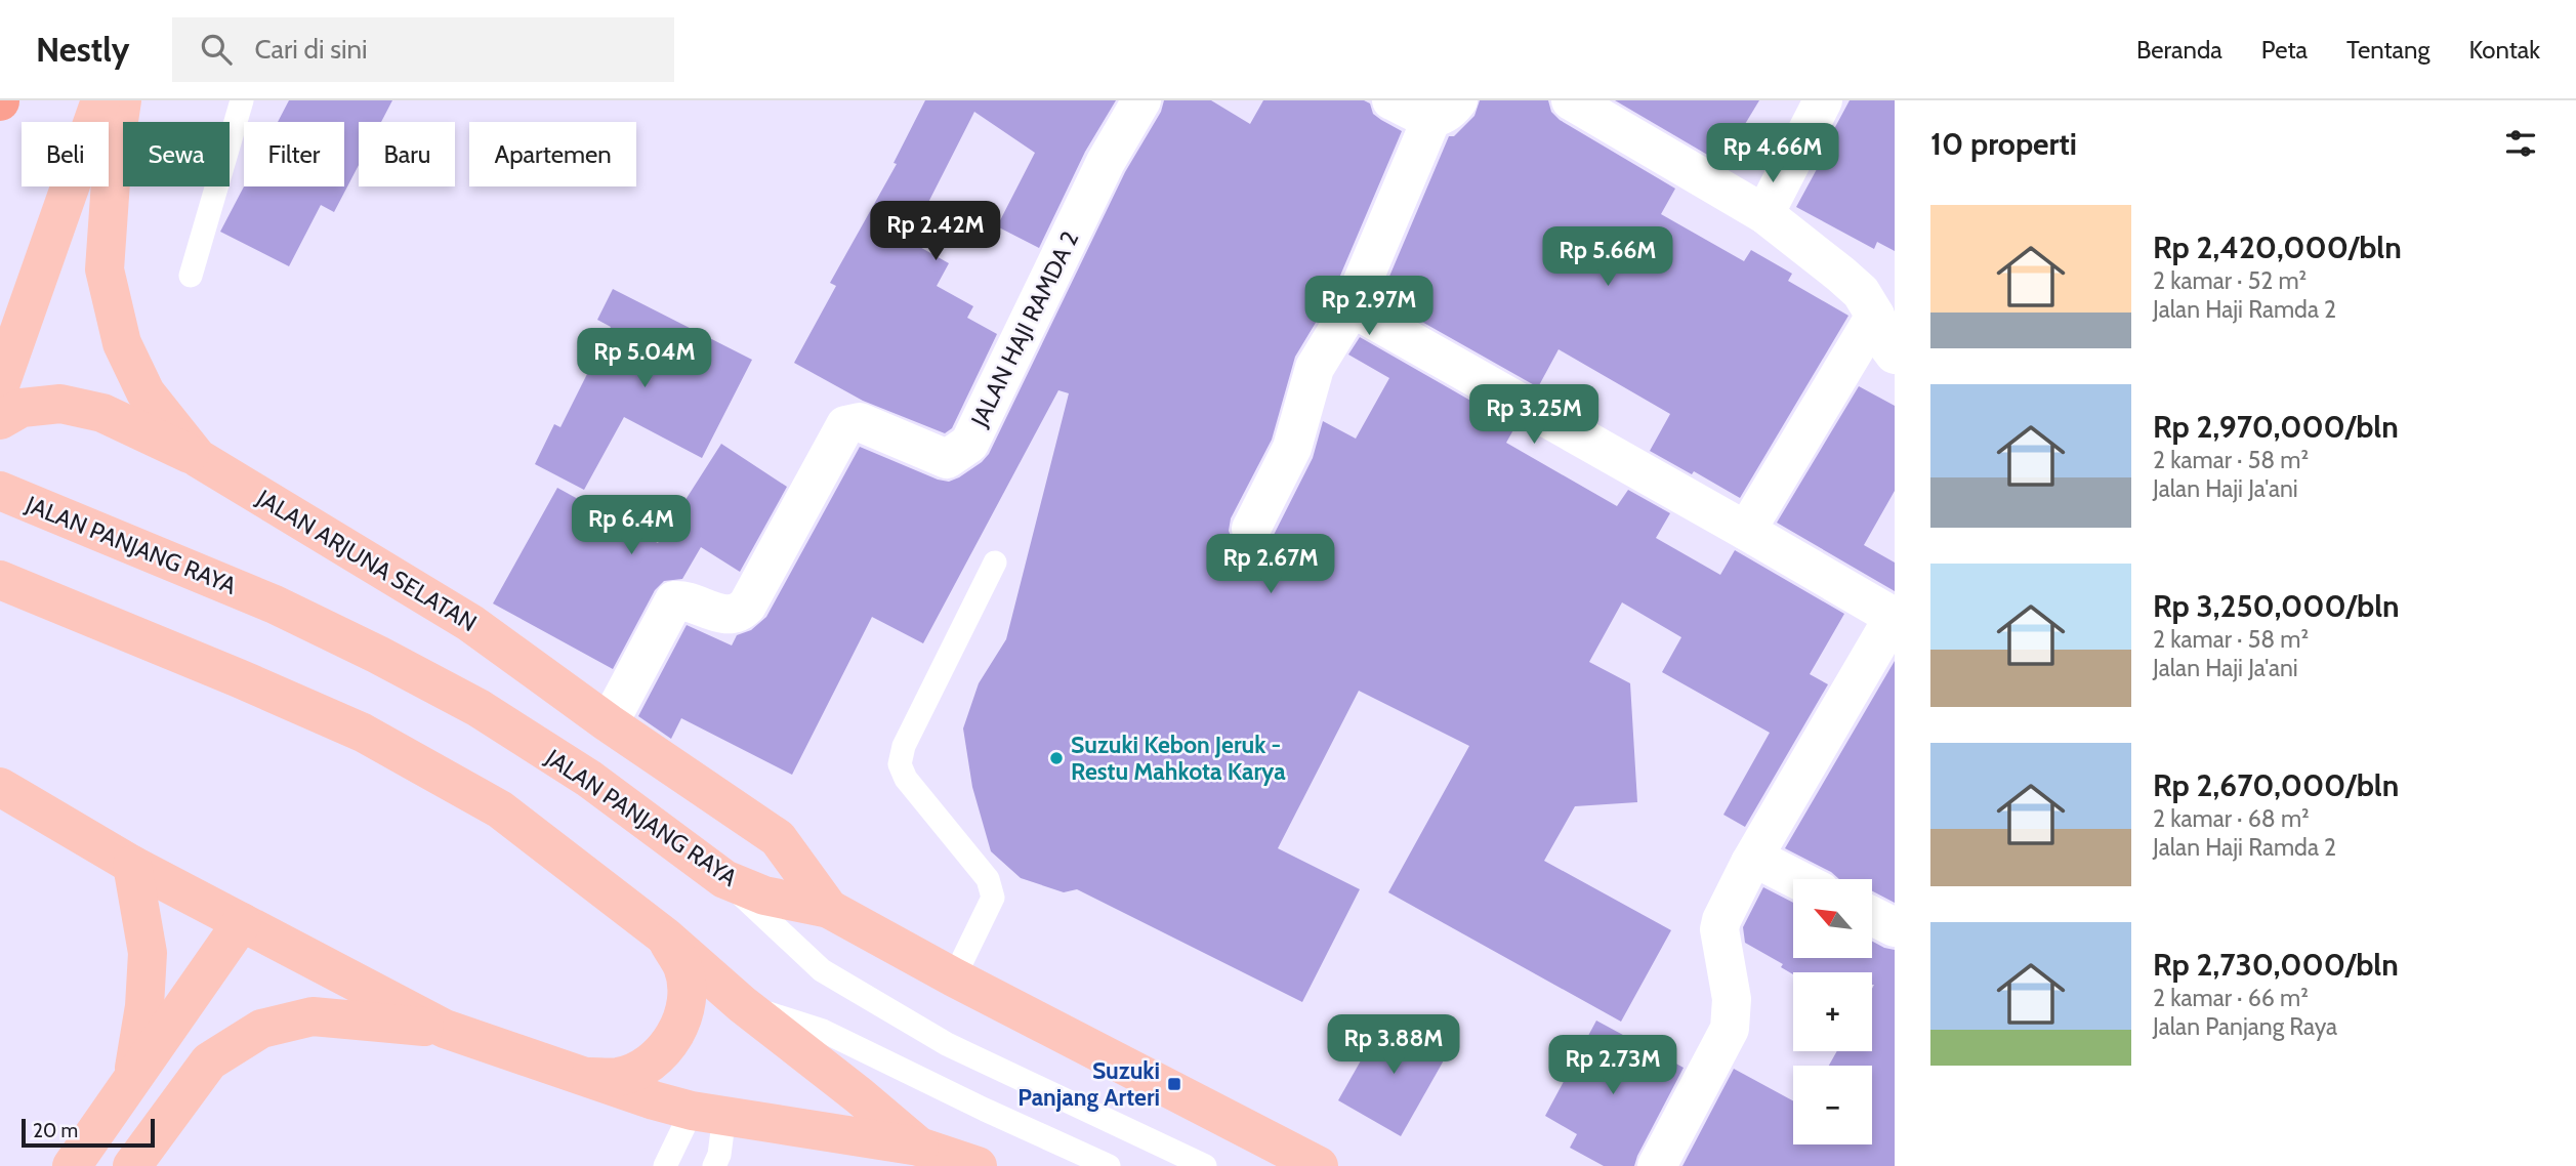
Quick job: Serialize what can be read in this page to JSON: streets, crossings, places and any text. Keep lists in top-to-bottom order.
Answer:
{
  "streets": {
    "main road": ["JALAN PANJANG RAYA", "JALAN ARJUNA SELATAN"],
    "street": ["JALAN HAJI RAMDA 2"]
  },
  "crossings": [
    ["JALAN HAJI RAMDA 2", "JALAN ARJUNA SELATAN"],
    ["JALAN PANJANG RAYA", "JALAN ARJUNA SELATAN"]
  ],
  "places": {
    "other": ["Suzuki Kebon Jeruk - Restu Mahkota Karya"],
    "transit": ["Suzuki Panjang Arteri"]
  },
  "scale_bar": "20 m",
  "north": "top left",
  "page": {
    "header": "Nestly",
    "search": "Cari di sini",
    "nav": [
      "Beranda",
      "Peta",
      "Tentang",
      "Kontak"
    ],
    "heading": "10 properti",
    "chip": [
      "Beli",
      "Sewa",
      "Filter",
      "Baru",
      "Apartemen"
    ],
    "price": [
      "Rp 4.66M",
      "Rp 2.42M",
      "Rp 5.66M",
      "Rp 2.97M",
      "Rp 5.04M",
      "Rp 3.25M",
      "Rp 6.4M",
      "Rp 2.67M",
      "Rp 3.88M",
      "Rp 2.73M"
    ],
    "list": [
      {
        "name": "Rp 2,420,000/bln",
        "note": "2 kamar · 52 m² · Jalan Haji Ramda 2"
      },
      {
        "name": "Rp 2,970,000/bln",
        "note": "2 kamar · 58 m² · Jalan Haji Ja'ani"
      },
      {
        "name": "Rp 3,250,000/bln",
        "note": "2 kamar · 58 m² · Jalan Haji Ja'ani"
      },
      {
        "name": "Rp 2,670,000/bln",
        "note": "2 kamar · 68 m² · Jalan Haji Ramda 2"
      },
      {
        "name": "Rp 2,730,000/bln",
        "note": "2 kamar · 66 m² · Jalan Panjang Raya"
      }
    ],
    "map_buttons": ["+", "−"],
    "scale": "20 m"
  }
}
